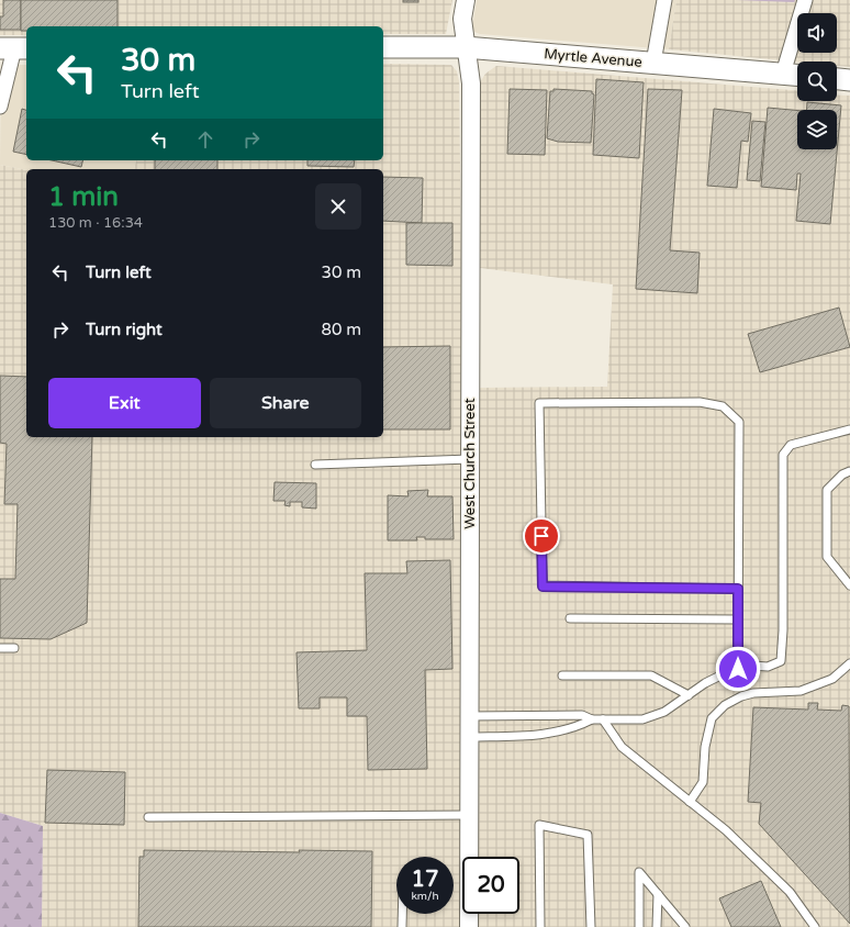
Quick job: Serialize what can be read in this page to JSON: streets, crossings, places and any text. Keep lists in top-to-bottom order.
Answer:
{
  "streets": {
    "main road": ["Myrtle Avenue"],
    "street": ["West Church Street"]
  },
  "crossings": [
    ["Myrtle Avenue", "West Church Street"]
  ],
  "page": {
    "turn": ["30 m", "Turn left"],
    "heading": ["1 min", "130 m · 16:34"],
    "list": [
      {
        "name": "Turn left",
        "value": "30 m"
      },
      {
        "name": "Turn right",
        "value": "80 m"
      }
    ],
    "buttons": ["Exit", "Share"],
    "speed": "17 km/h",
    "limit": "20"
  }
}
